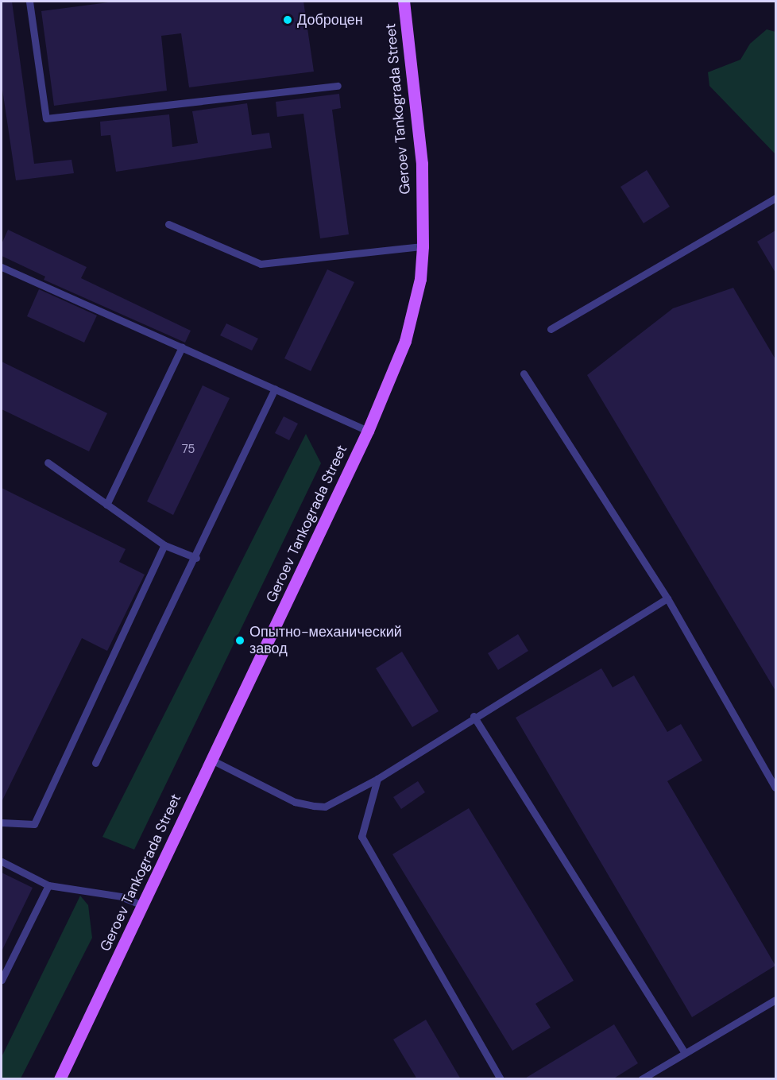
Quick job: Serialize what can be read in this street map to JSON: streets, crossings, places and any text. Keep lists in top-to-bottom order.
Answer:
{
  "streets": {
    "main road": ["Geroev Tankograda Street"]
  },
  "places": ["Доброцен", "Опытно-механический завод"],
  "house_numbers": ["75"]
}
